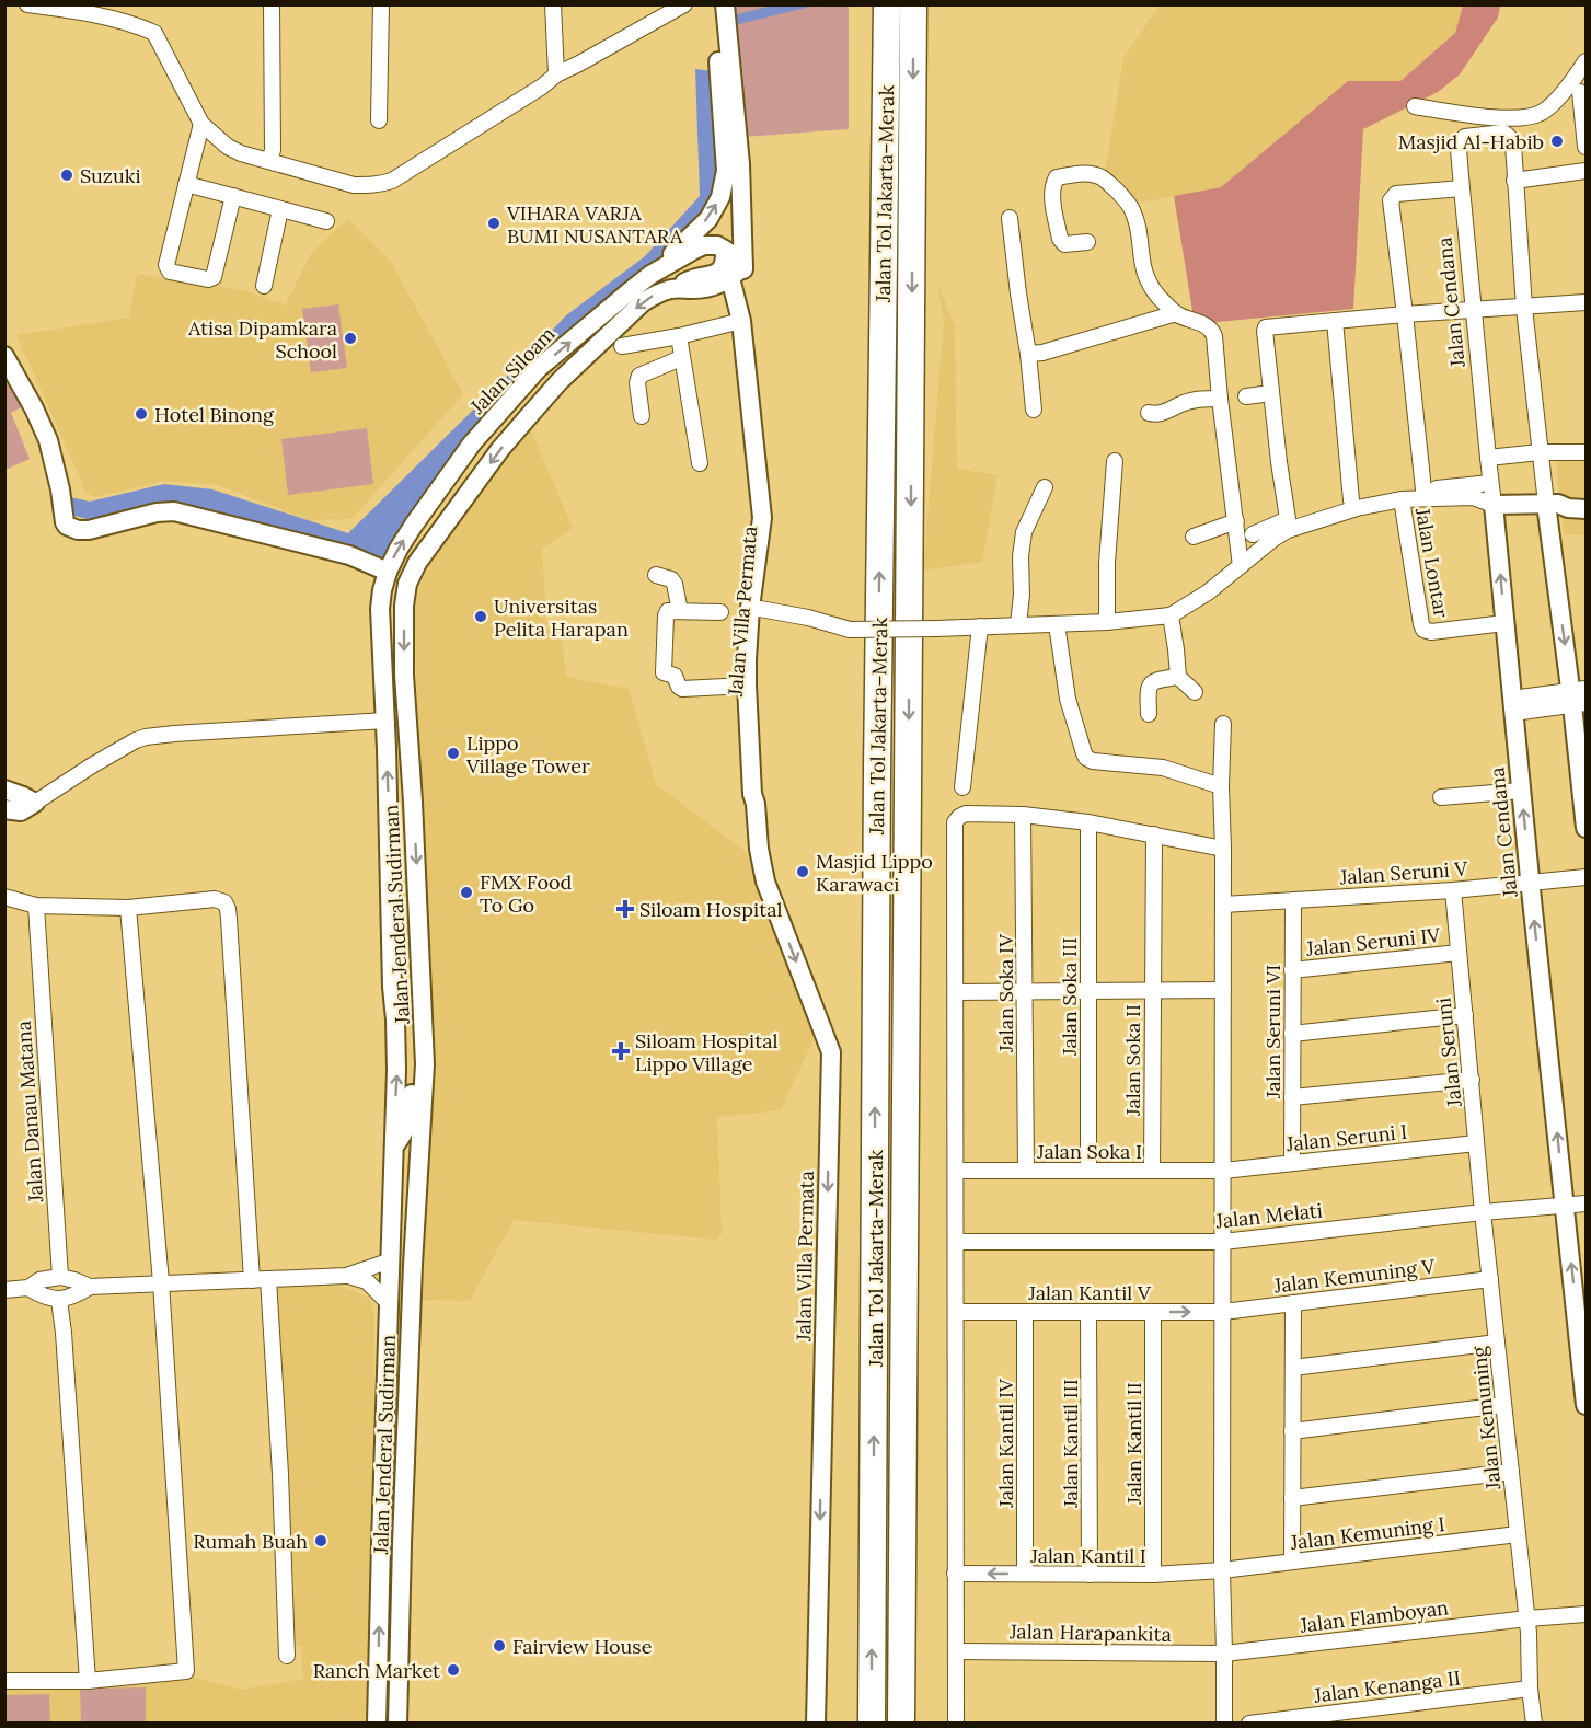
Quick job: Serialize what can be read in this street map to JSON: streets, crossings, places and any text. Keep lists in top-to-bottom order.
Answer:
{
  "streets": {
    "highway": ["Jalan Tol Jakarta–Merak"],
    "street": [
      "Jalan Cendana",
      "Jalan Siloam",
      "Jalan Lontar",
      "Jalan Villa Permata",
      "Jalan Seruni V",
      "Jalan Jenderal Sudirman",
      "Jalan Seruni IV",
      "Jalan Soka IV",
      "Jalan Soka III",
      "Jalan Seruni VI",
      "Jalan Seruni",
      "Jalan Soka II",
      "Jalan Danau Matana",
      "Jalan Seruni I",
      "Jalan Soka I",
      "Jalan Melati",
      "Jalan Kemuning V",
      "Jalan Kantil V",
      "Jalan Kemuning",
      "Jalan Kantil IV",
      "Jalan Kantil III",
      "Jalan Kantil II",
      "Jalan Kemuning I",
      "Jalan Kantil I",
      "Jalan Flamboyan",
      "Jalan Harapankita",
      "Jalan Kenanga II"
    ]
  },
  "crossings": [
    ["Jalan Cendana", "Jalan Lontar"],
    ["Jalan Cendana", "Jalan Seruni V"],
    ["Jalan Cendana", "Jalan Melati"],
    ["Jalan Siloam", "Jalan Jenderal Sudirman"],
    ["Jalan Villa Permata", "Jalan Jenderal Sudirman"],
    ["Jalan Seruni V", "Jalan Seruni VI"],
    ["Jalan Seruni V", "Jalan Seruni"],
    ["Jalan Seruni IV", "Jalan Seruni VI"],
    ["Jalan Seruni IV", "Jalan Seruni"],
    ["Jalan Soka IV", "Jalan Soka II"],
    ["Jalan Soka IV", "Jalan Soka I"],
    ["Jalan Soka III", "Jalan Soka II"],
    ["Jalan Soka III", "Jalan Soka I"],
    ["Jalan Seruni VI", "Jalan Seruni I"],
    ["Jalan Seruni", "Jalan Seruni I"],
    ["Jalan Seruni", "Jalan Melati"],
    ["Jalan Seruni", "Jalan Kemuning"],
    ["Jalan Soka II", "Jalan Soka I"],
    ["Jalan Seruni I", "Jalan Soka I"],
    ["Jalan Melati", "Jalan Kemuning"],
    ["Jalan Kemuning V", "Jalan Kantil V"],
    ["Jalan Kemuning V", "Jalan Kemuning"],
    ["Jalan Kantil V", "Jalan Kantil IV"],
    ["Jalan Kantil V", "Jalan Kantil III"],
    ["Jalan Kantil V", "Jalan Kantil II"],
    ["Jalan Kemuning", "Jalan Kemuning I"],
    ["Jalan Kemuning", "Jalan Flamboyan"],
    ["Jalan Kemuning", "Jalan Kenanga II"],
    ["Jalan Kantil IV", "Jalan Kantil I"],
    ["Jalan Kantil III", "Jalan Kantil I"],
    ["Jalan Kantil II", "Jalan Kantil I"],
    ["Jalan Kemuning I", "Jalan Kantil I"],
    ["Jalan Flamboyan", "Jalan Harapankita"]
  ],
  "one_way": ["Jalan Siloam"],
  "places": {
    "other": [
      "Masjid Al-Habib",
      "Suzuki",
      "VIHARA VARJA BUMI NUSANTARA",
      "Atisa Dipamkara School",
      "Hotel Binong",
      "Universitas Pelita Harapan",
      "Lippo Village Tower",
      "Masjid Lippo Karawaci",
      "FMX Food To Go",
      "Rumah Buah",
      "Fairview House",
      "Ranch Market"
    ],
    "health": ["Siloam Hospital", "Siloam Hospital Lippo Village"]
  }
}
